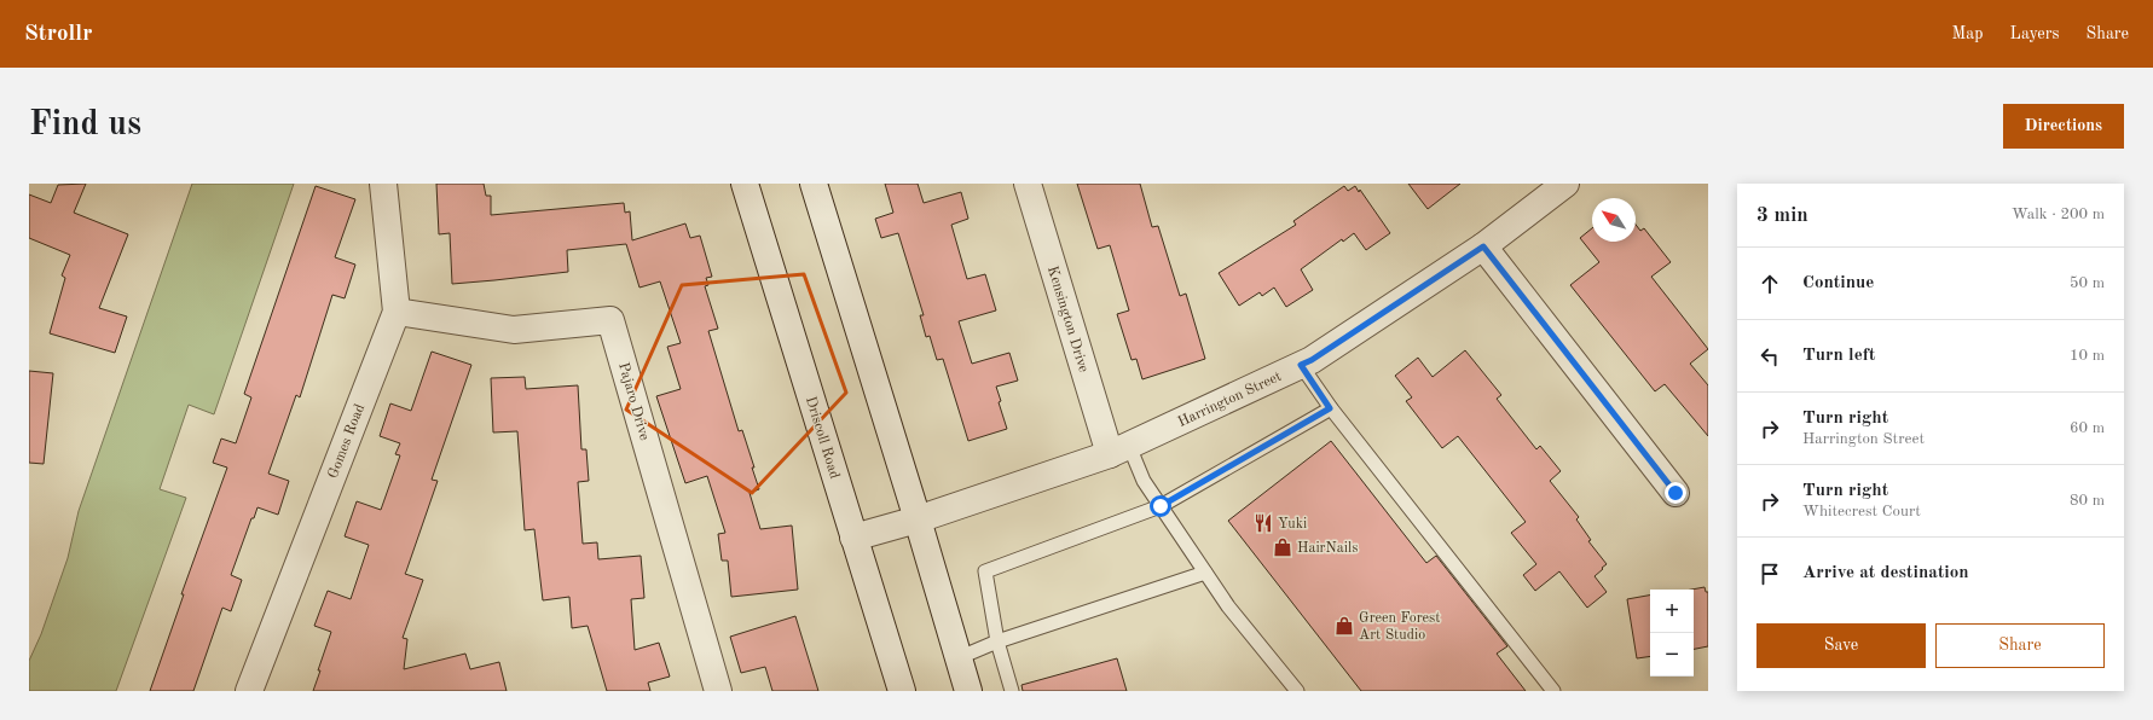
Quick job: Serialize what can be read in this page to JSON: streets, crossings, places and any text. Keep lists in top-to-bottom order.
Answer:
{
  "streets": {
    "street": [
      "Kensington Drive",
      "Harrington Street",
      "Pajaro Drive",
      "Driscoll Road",
      "Gomes Road"
    ]
  },
  "crossings": [
    ["Kensington Drive", "Harrington Street"],
    ["Harrington Street", "Driscoll Road"],
    ["Pajaro Drive", "Gomes Road"]
  ],
  "places": {
    "restaurant": ["Yuki"],
    "shop": ["HairNails", "Green Forest Art Studio"]
  },
  "north": "top left",
  "page": {
    "header": "Strollr",
    "nav": ["Map", "Layers", "Share"],
    "buttons": [
      "Directions",
      ["Save", "Share"]
    ],
    "title": "Find us",
    "heading": ["3 min", "Walk · 200 m"],
    "list": [
      ["Continue", "50 m"],
      ["Turn left", "10 m"],
      ["Turn right", "Harrington Street", "60 m"],
      ["Turn right", "Whitecrest Court", "80 m"],
      "Arrive at destination"
    ],
    "map_buttons": ["+", "−"]
  }
}
